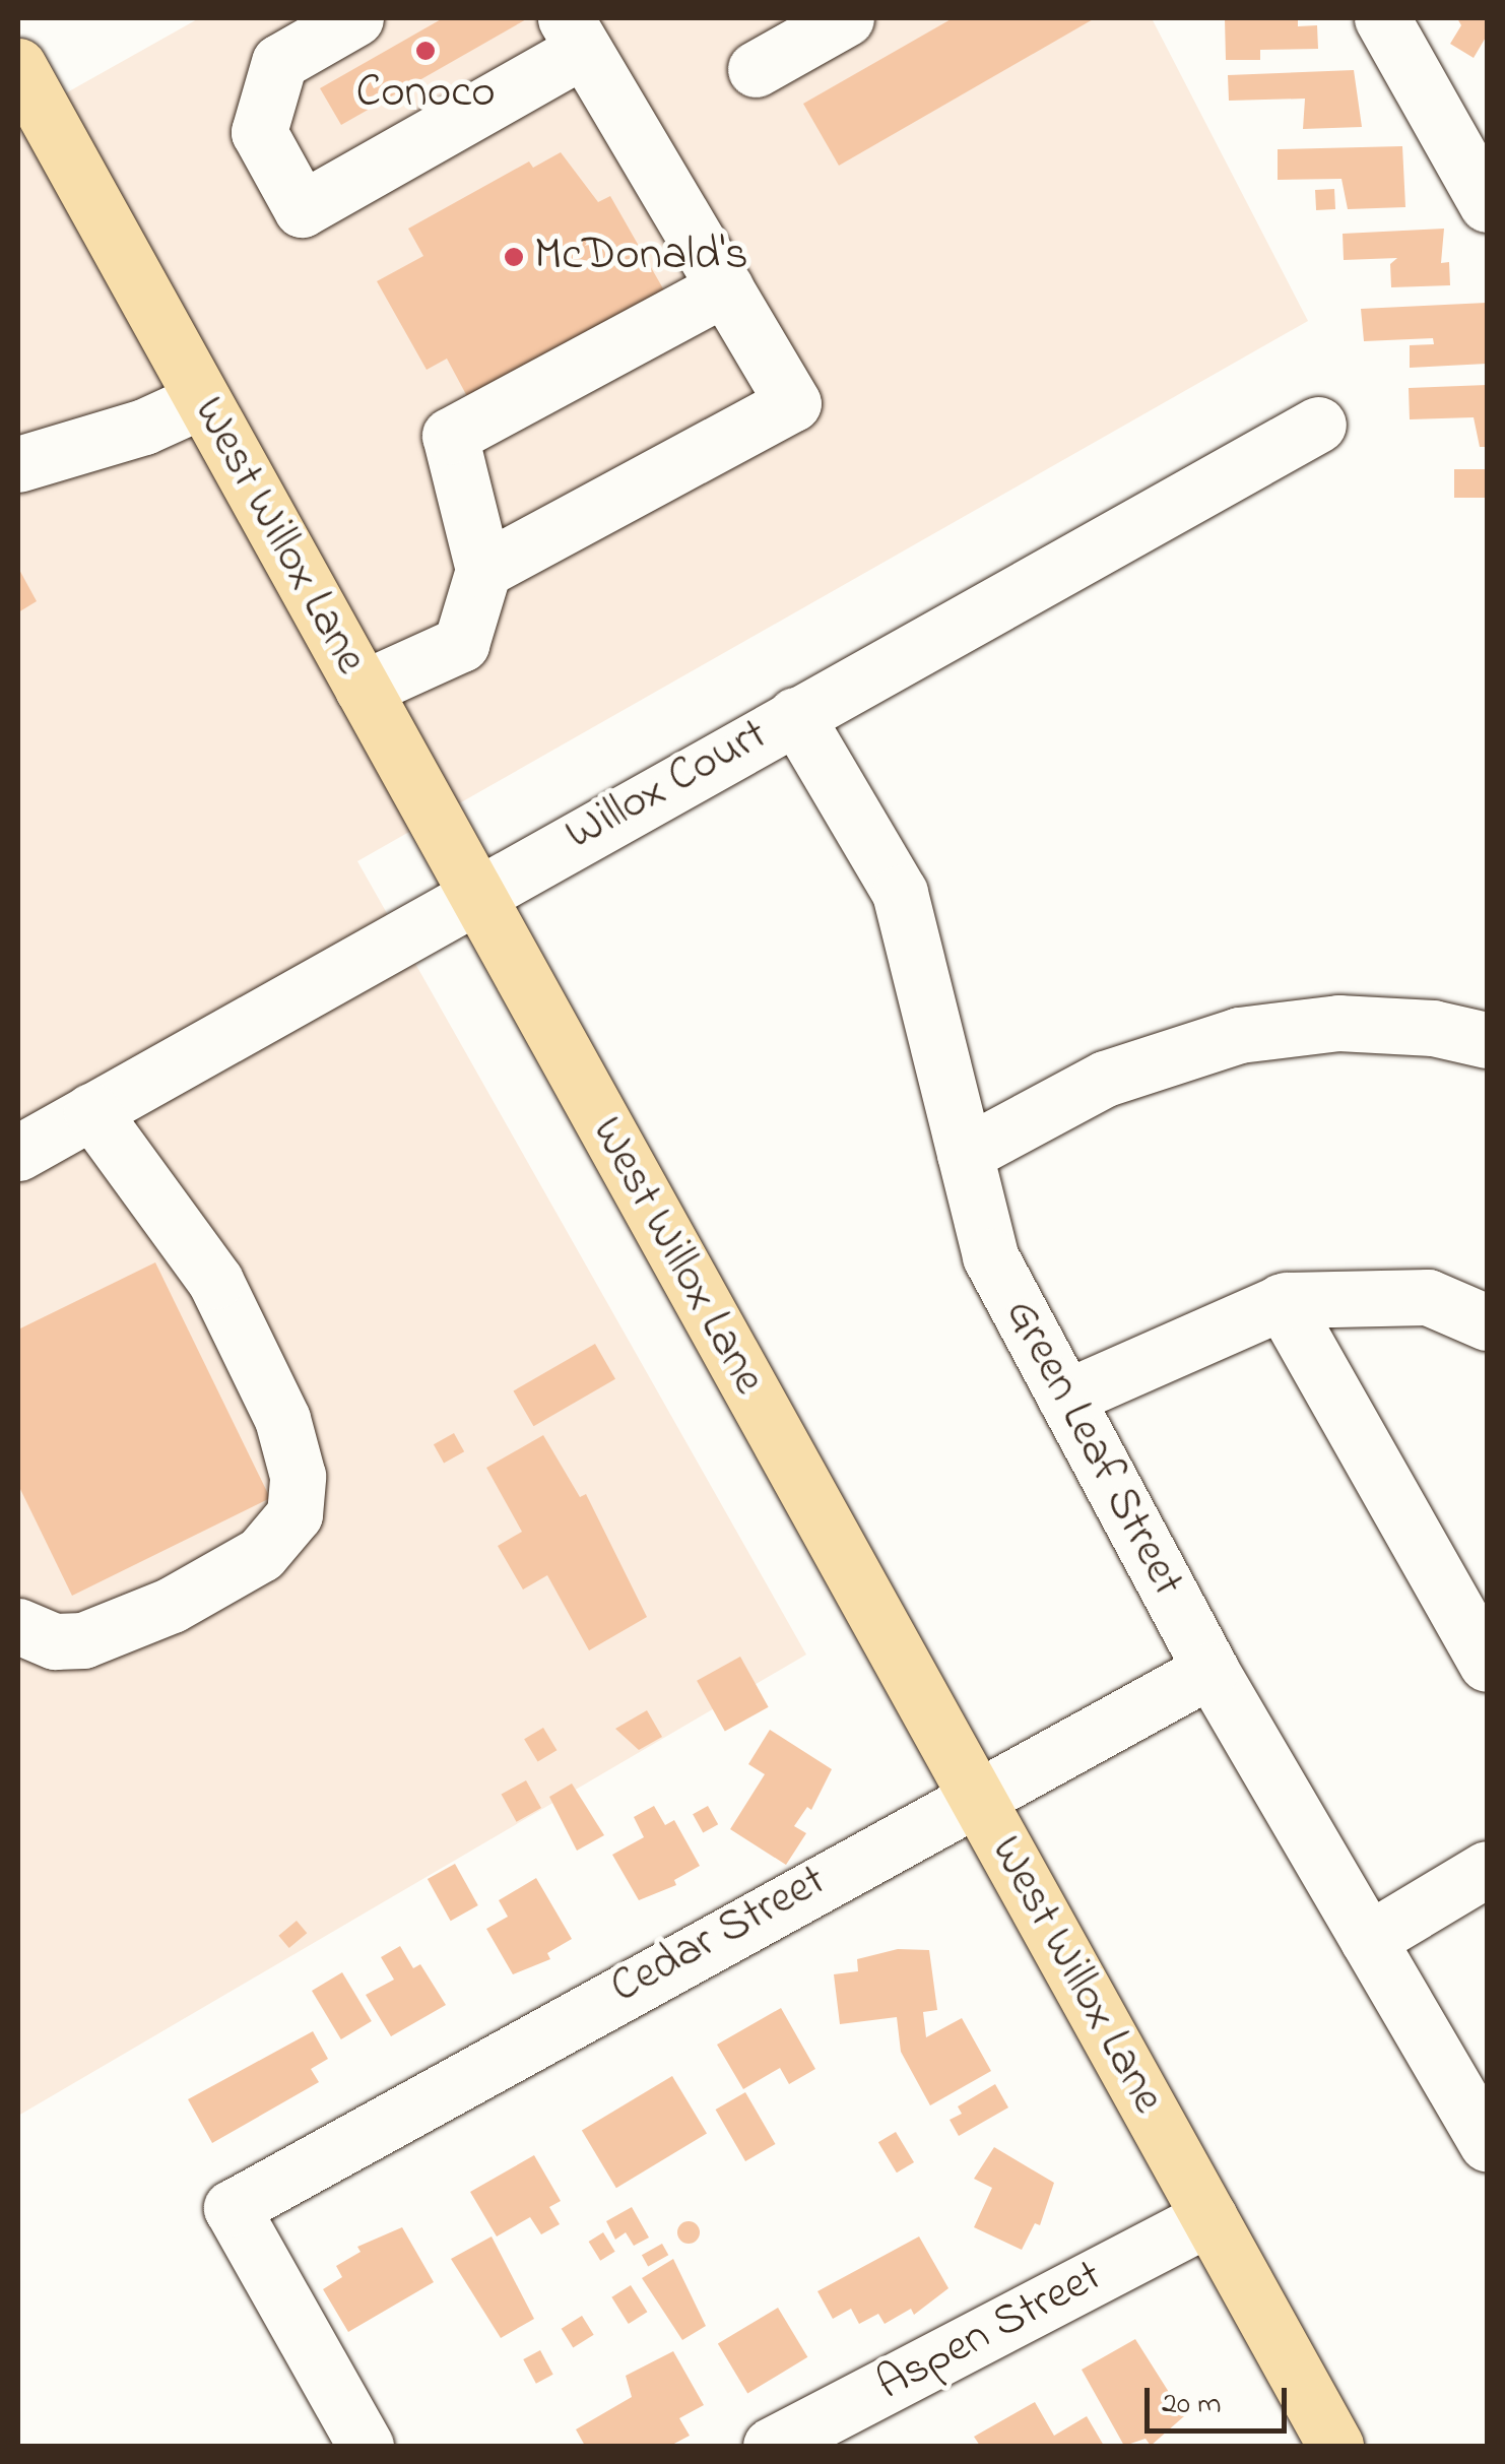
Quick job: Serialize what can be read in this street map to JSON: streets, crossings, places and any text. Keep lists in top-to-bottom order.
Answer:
{
  "streets": {
    "main road": ["West Willox Lane"],
    "street": [
      "Willox Court",
      "Green Leaf Street",
      "Cedar Street",
      "Aspen Street"
    ]
  },
  "crossings": [
    ["West Willox Lane", "Willox Court"],
    ["West Willox Lane", "Cedar Street"],
    ["West Willox Lane", "Aspen Street"],
    ["Willox Court", "Green Leaf Street"],
    ["Green Leaf Street", "Cedar Street"]
  ],
  "places": ["Conoco", "McDonald's"],
  "scale_bar": "20 m"
}
